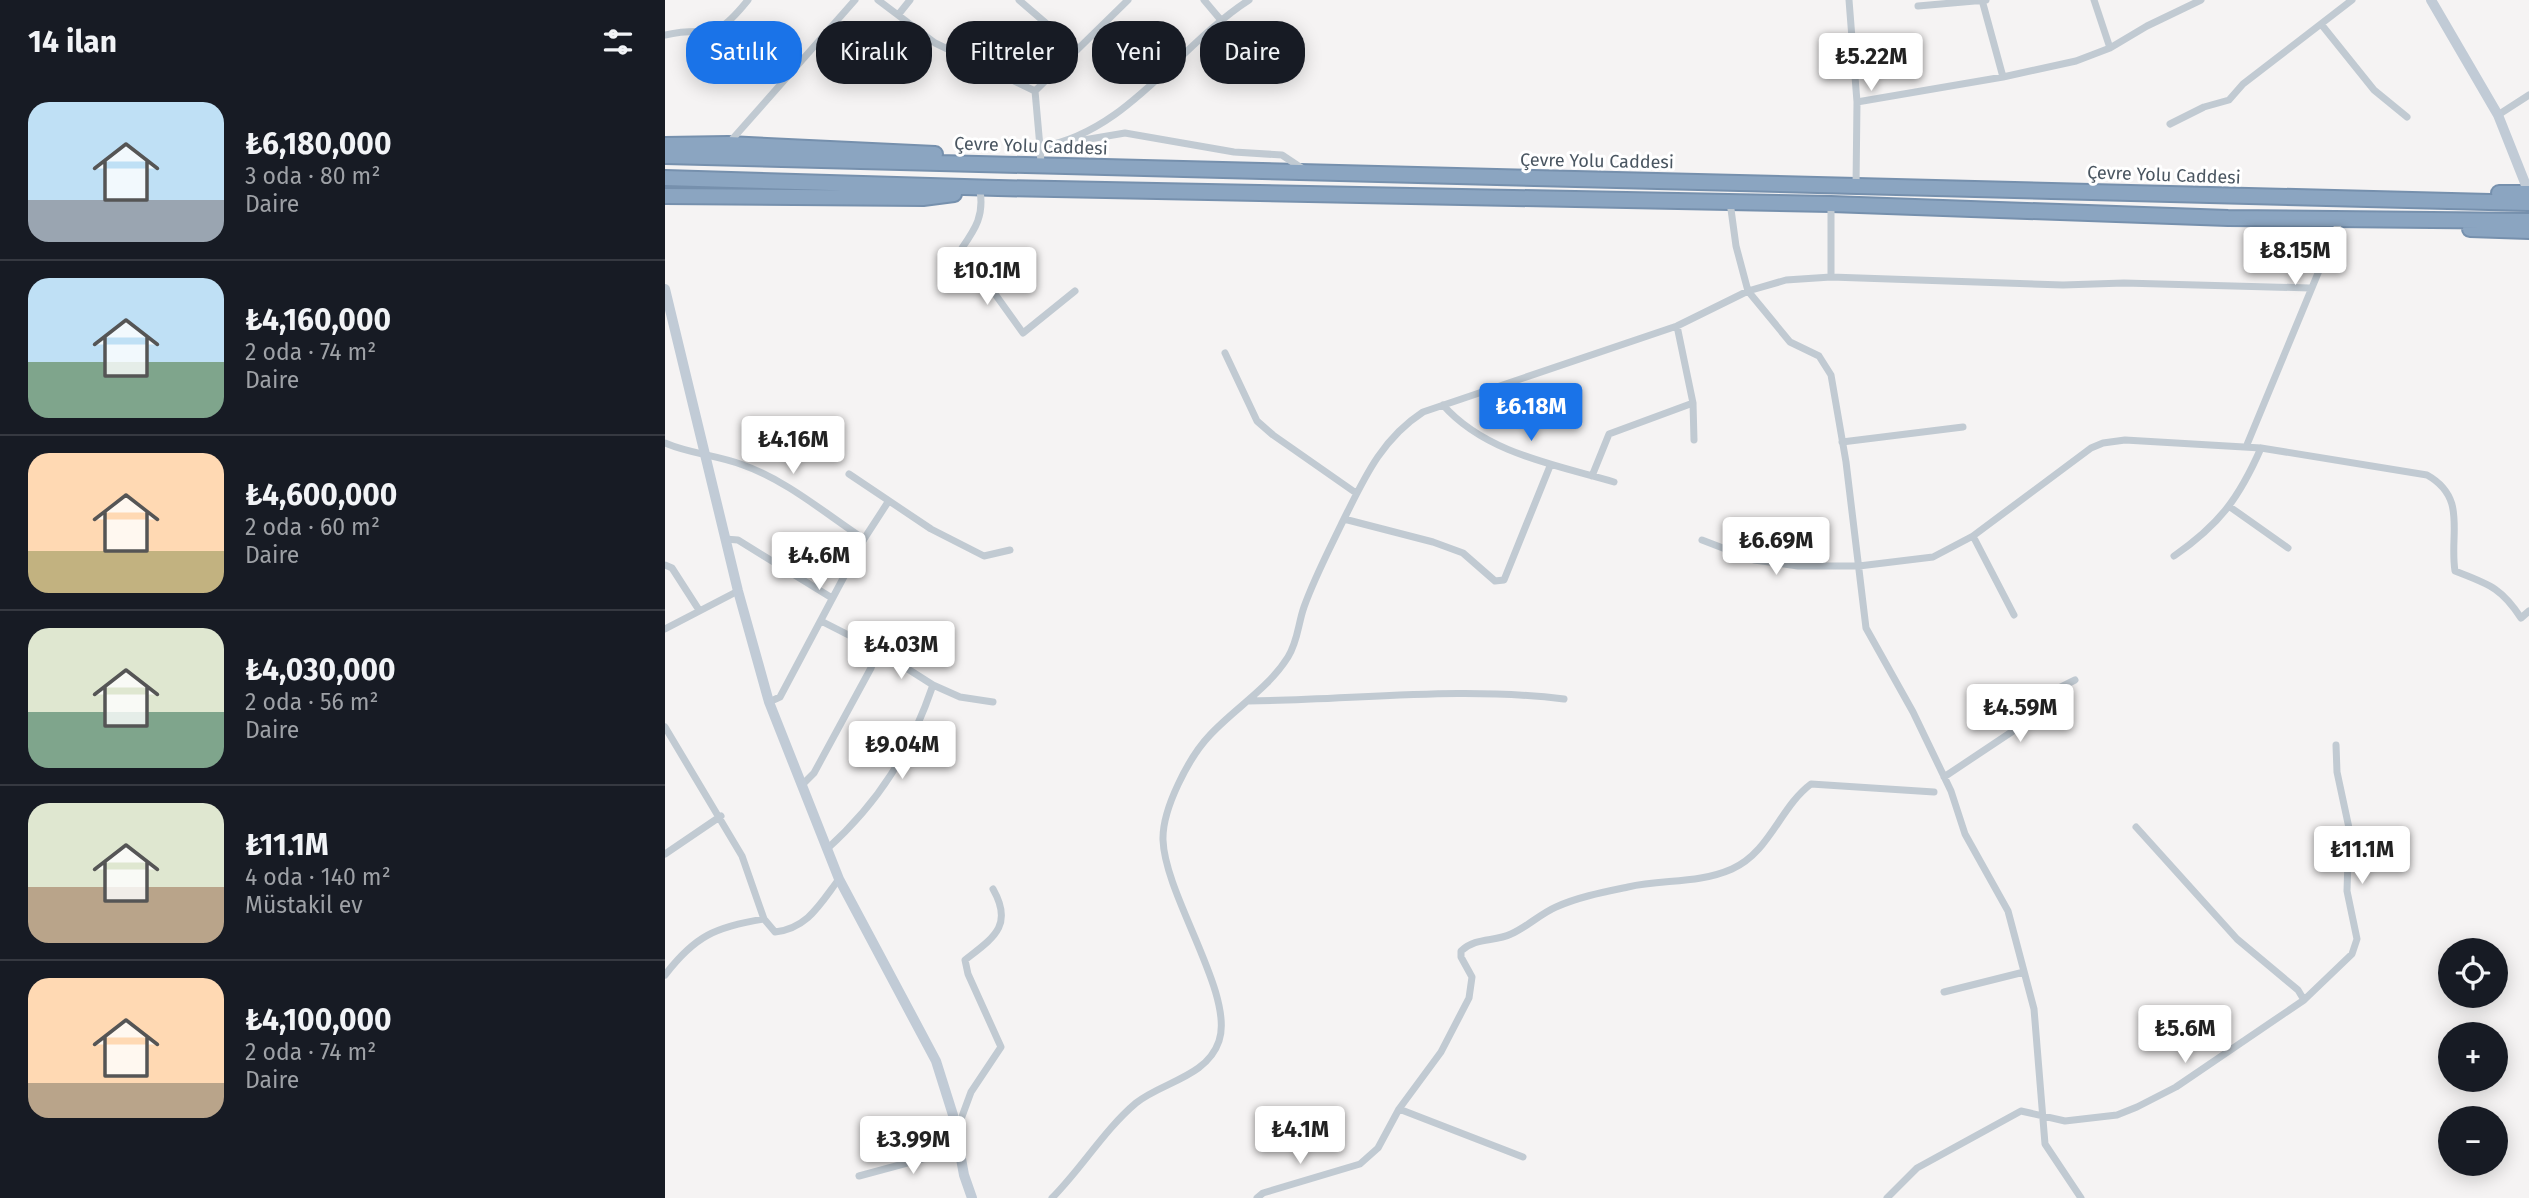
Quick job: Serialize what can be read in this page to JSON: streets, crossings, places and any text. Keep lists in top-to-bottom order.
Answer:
{
  "streets": {
    "highway": ["Çevre Yolu Caddesi"]
  },
  "page": {
    "heading": "14 ilan",
    "chip": [
      "Satılık",
      "Kiralık",
      "Filtreler",
      "Yeni",
      "Daire"
    ],
    "price": [
      "₺5.22M",
      "₺8.15M",
      "₺10.1M",
      "₺6.18M",
      "₺4.16M",
      "₺6.69M",
      "₺4.6M",
      "₺4.03M",
      "₺4.59M",
      "₺9.04M",
      "₺11.1M",
      "₺5.6M",
      "₺4.1M",
      "₺3.99M"
    ],
    "list": [
      {
        "name": "₺6,180,000",
        "note": "3 oda · 80 m² · Daire"
      },
      {
        "name": "₺4,160,000",
        "note": "2 oda · 74 m² · Daire"
      },
      {
        "name": "₺4,600,000",
        "note": "2 oda · 60 m² · Daire"
      },
      {
        "name": "₺4,030,000",
        "note": "2 oda · 56 m² · Daire"
      },
      {
        "name": "₺11.1M",
        "note": "4 oda · 140 m² · Müstakil ev"
      },
      {
        "name": "₺4,100,000",
        "note": "2 oda · 74 m² · Daire"
      }
    ],
    "map_buttons": ["+", "−"]
  }
}
